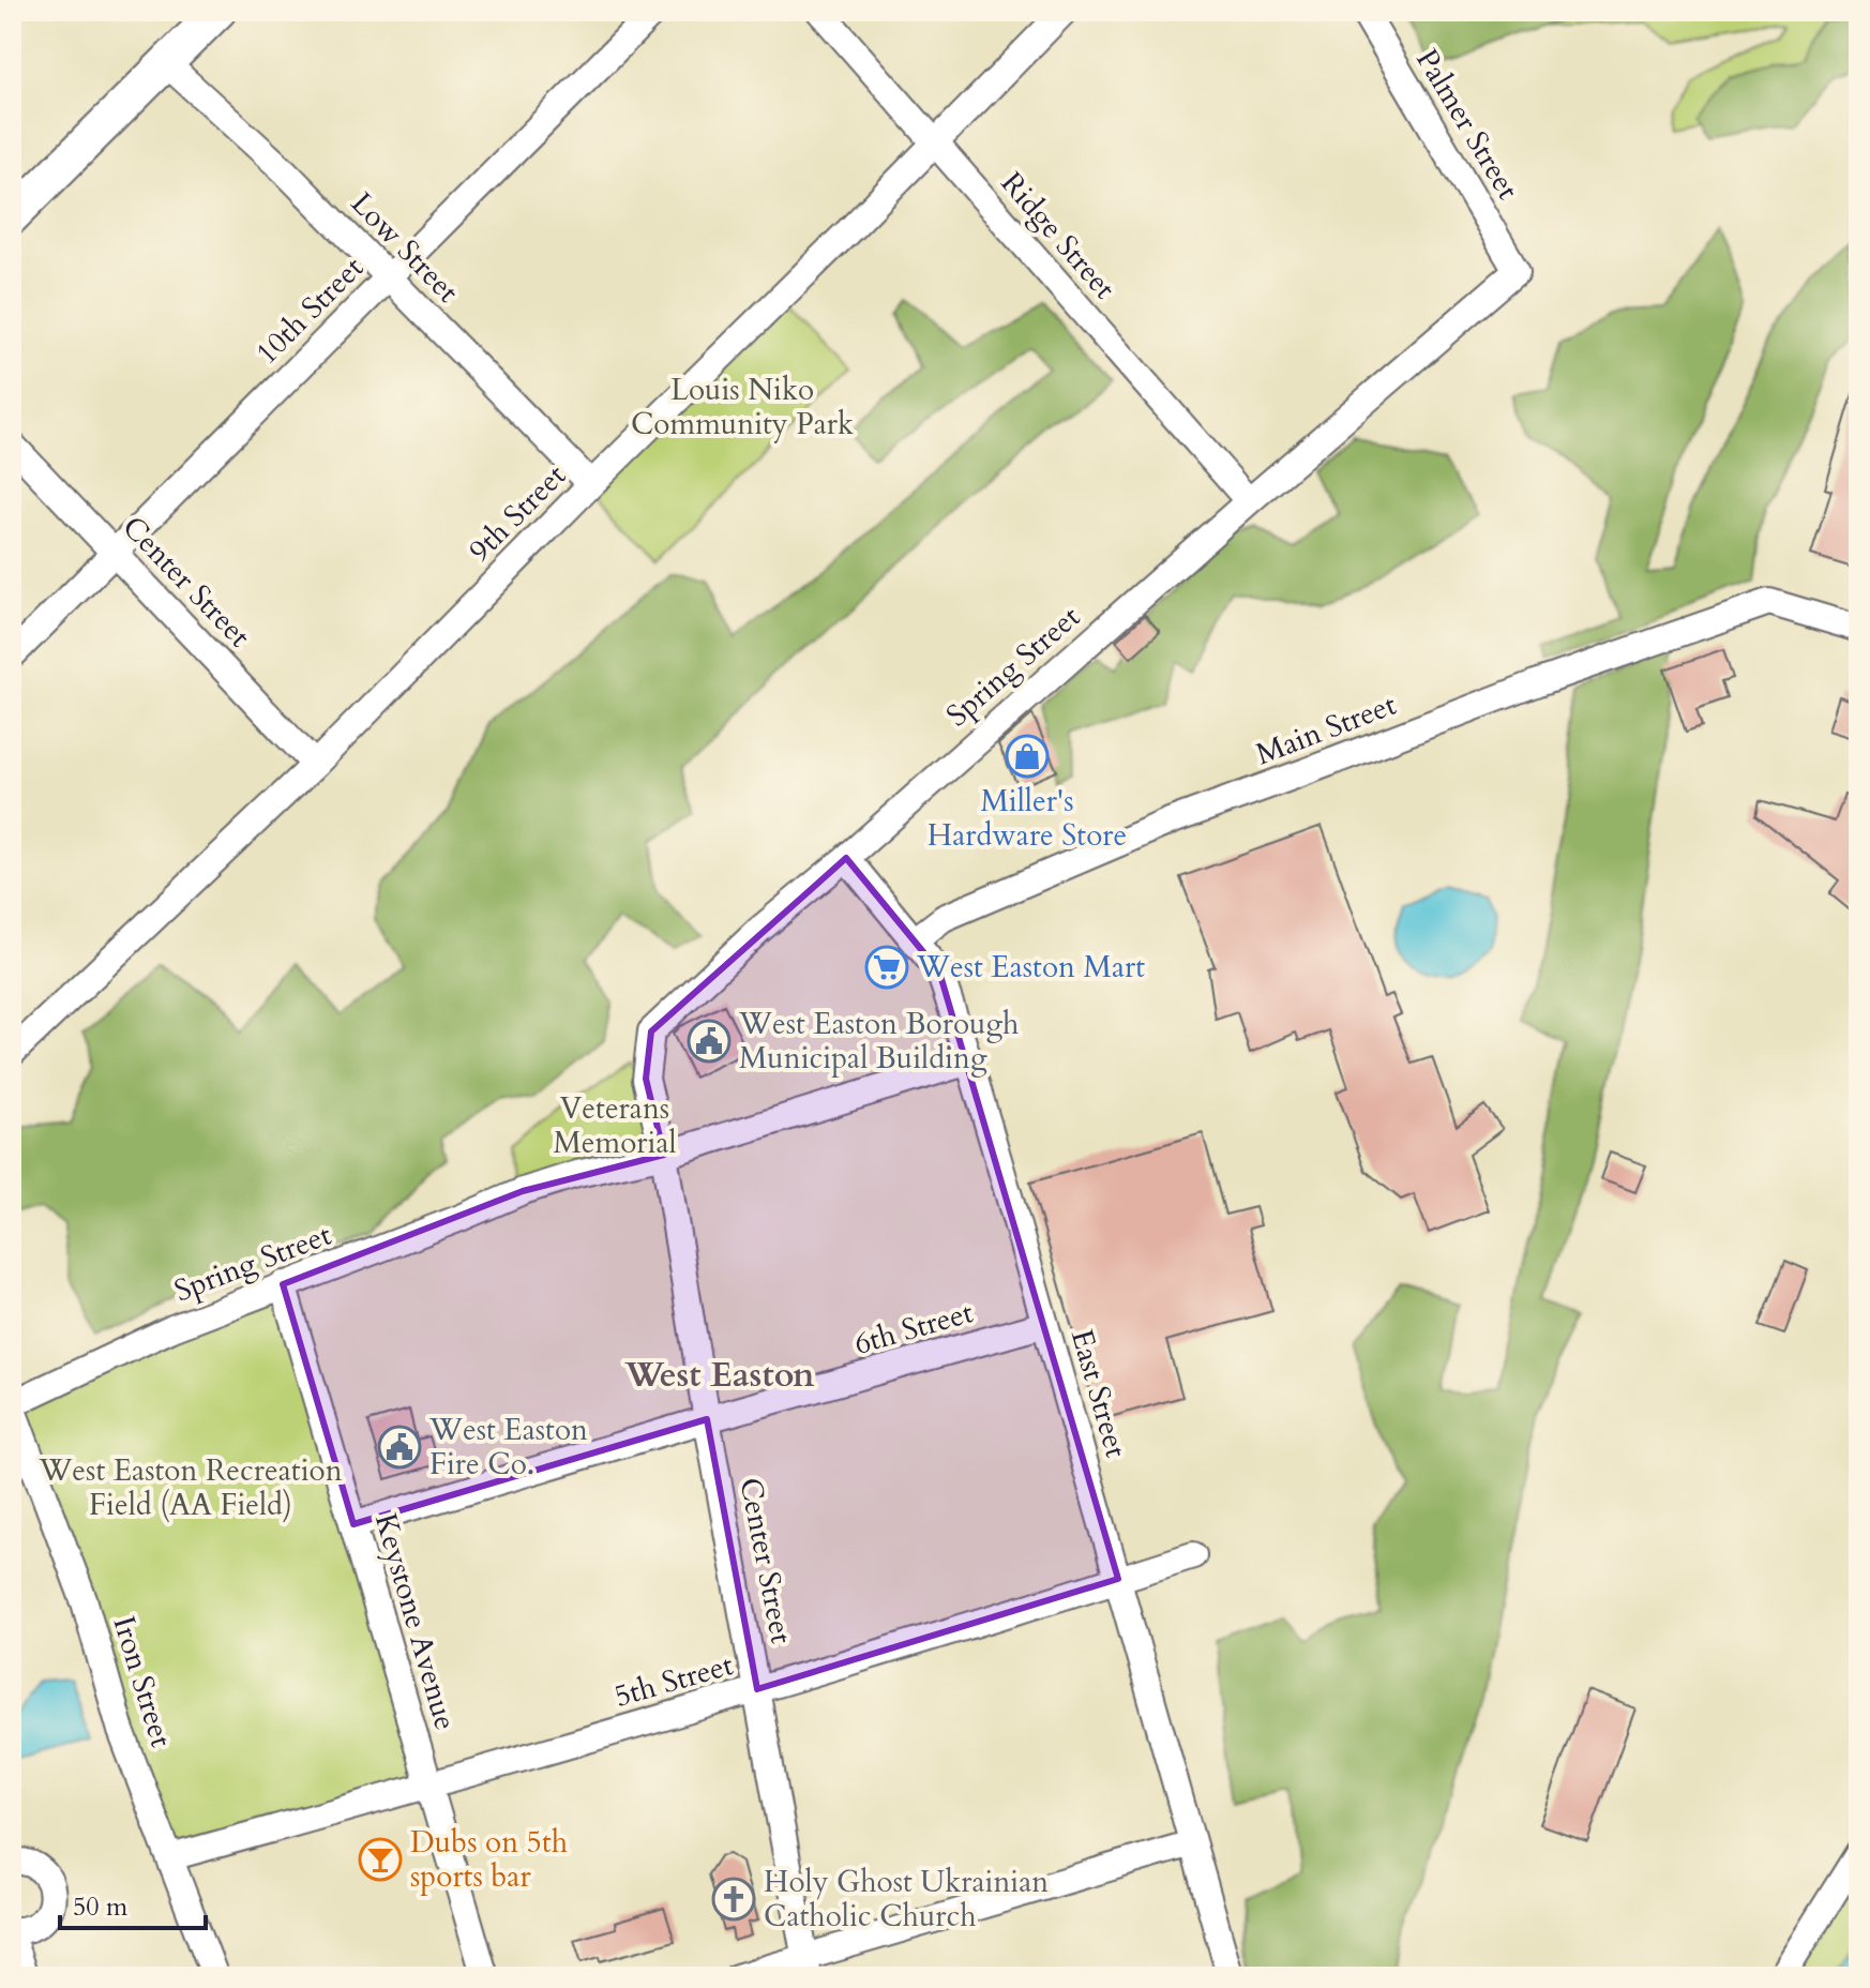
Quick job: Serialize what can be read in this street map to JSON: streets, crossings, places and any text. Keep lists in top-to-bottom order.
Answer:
{
  "streets": {
    "street": [
      "Palmer Street",
      "Ridge Street",
      "Low Street",
      "10th Street",
      "9th Street",
      "Center Street",
      "Spring Street",
      "Main Street",
      "6th Street",
      "East Street",
      "Keystone Avenue",
      "5th Street",
      "Iron Street"
    ]
  },
  "crossings": [
    ["Palmer Street", "Spring Street"],
    ["Ridge Street", "9th Street"],
    ["Ridge Street", "Spring Street"],
    ["Low Street", "10th Street"],
    ["Low Street", "9th Street"],
    ["10th Street", "Center Street"],
    ["9th Street", "Center Street"],
    ["Center Street", "Spring Street"],
    ["Center Street", "6th Street"],
    ["Center Street", "5th Street"],
    ["Spring Street", "East Street"],
    ["Spring Street", "Keystone Avenue"],
    ["Spring Street", "Iron Street"],
    ["Main Street", "East Street"],
    ["6th Street", "East Street"],
    ["6th Street", "Keystone Avenue"],
    ["East Street", "5th Street"],
    ["Keystone Avenue", "5th Street"],
    ["5th Street", "Iron Street"]
  ],
  "districts": ["West Easton"],
  "parks": ["Louis Niko Community Park", "Veterans Memorial", "West Easton Recreation Field (AA Field)"],
  "places": {
    "shop": ["Miller's Hardware Store"],
    "supermarket": ["West Easton Mart"],
    "public building": ["West Easton Borough Municipal Building", "West Easton Fire Co."],
    "bar": ["Dubs on 5th sports bar"],
    "church": ["Holy Ghost Ukrainian Catholic Church"]
  },
  "scale_bar": "50 m"
}
